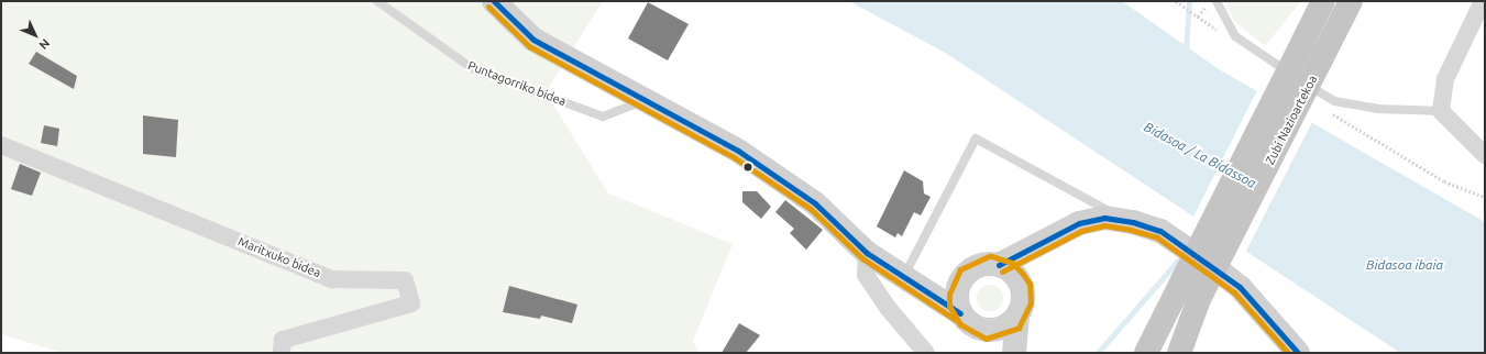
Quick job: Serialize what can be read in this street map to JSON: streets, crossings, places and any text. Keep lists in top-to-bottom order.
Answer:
{
  "streets": {
    "highway": ["Zubi Nazioartekoa"],
    "street": ["Maritxuko bidea"],
    "lane": ["Puntagorriko bidea"]
  },
  "water": ["Bidasoa / La Bidassoa", "Bidasoa ibaia"],
  "north": "bottom right"
}
